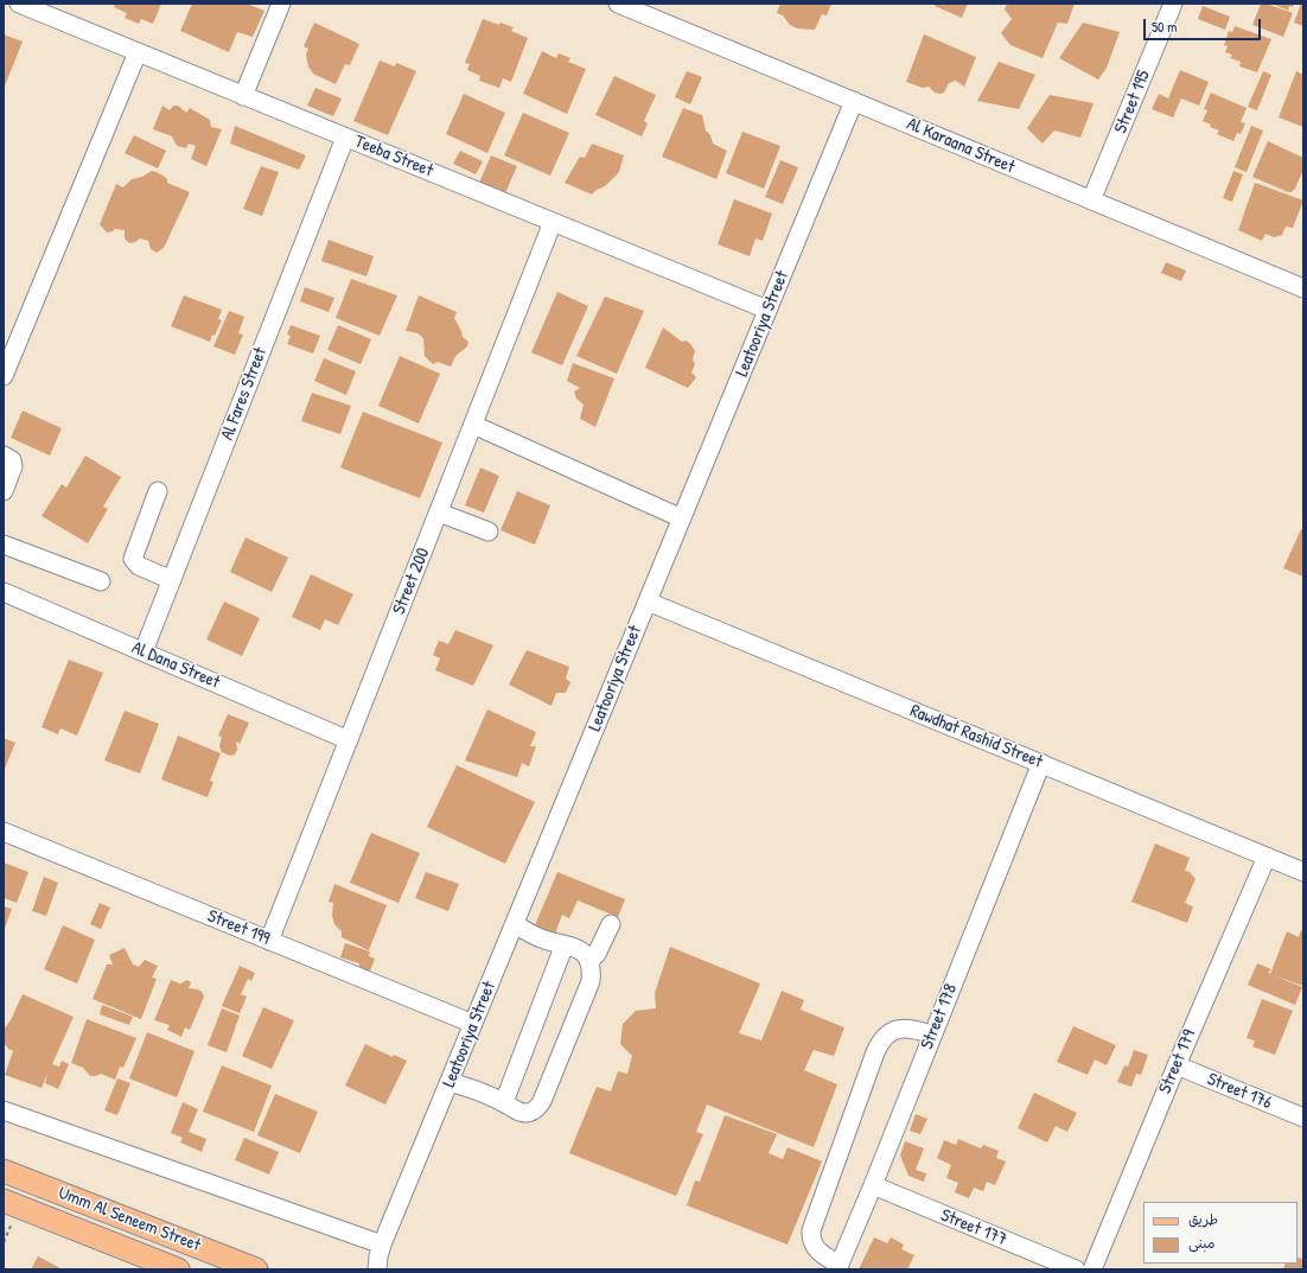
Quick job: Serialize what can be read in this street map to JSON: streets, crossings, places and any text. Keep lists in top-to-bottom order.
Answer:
{
  "streets": {
    "main road": ["Umm Al Seneem Street"],
    "street": [
      "Street 195",
      "Al Karaana Street",
      "Teeba Street",
      "Leatooriya Street",
      "Al Fares Street",
      "Street 200",
      "Al Dana Street",
      "Rawdhat Rashid Street",
      "Street 199",
      "Street 178",
      "Street 179",
      "Street 176",
      "Street 177"
    ]
  },
  "crossings": [
    ["Street 195", "Al Karaana Street"],
    ["Al Karaana Street", "Leatooriya Street"],
    ["Teeba Street", "Leatooriya Street"],
    ["Teeba Street", "Al Fares Street"],
    ["Teeba Street", "Street 200"],
    ["Leatooriya Street", "Rawdhat Rashid Street"],
    ["Leatooriya Street", "Street 199"],
    ["Al Fares Street", "Al Dana Street"],
    ["Street 200", "Al Dana Street"],
    ["Street 200", "Street 199"],
    ["Rawdhat Rashid Street", "Street 178"],
    ["Rawdhat Rashid Street", "Street 179"],
    ["Street 178", "Street 177"],
    ["Street 179", "Street 176"]
  ],
  "legend": ["طريق", "مبنى"],
  "scale_bar": "50 m"
}
